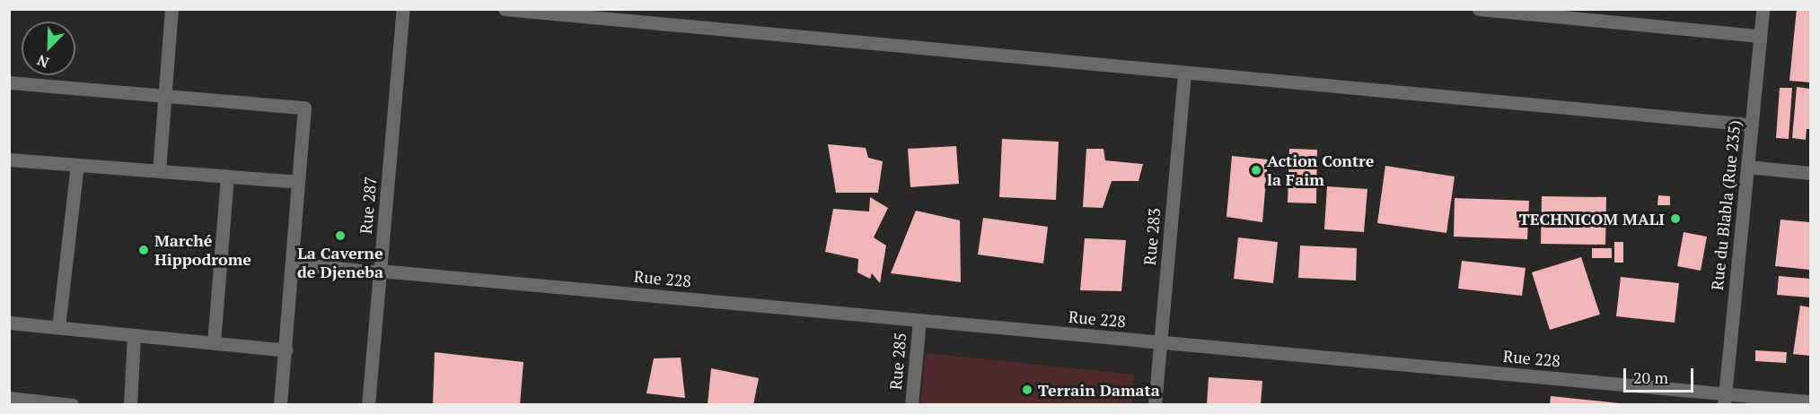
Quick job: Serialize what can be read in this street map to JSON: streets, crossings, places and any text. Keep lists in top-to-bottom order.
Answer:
{
  "streets": {
    "street": [
      "Rue 287",
      "Rue du Blabla (Rue 235)",
      "Rue 283",
      "Rue 228",
      "Rue 285"
    ]
  },
  "crossings": [
    ["Rue 287", "Rue 228"],
    ["Rue du Blabla (Rue 235)", "Rue 228"],
    ["Rue 283", "Rue 228"],
    ["Rue 228", "Rue 285"]
  ],
  "places": [
    "Action Contre la Faim",
    "TECHNICOM MALI",
    "La Caverne de Djeneba",
    "Marché Hippodrome",
    "Terrain Damata"
  ],
  "scale_bar": "20 m",
  "north": "bottom left"
}
